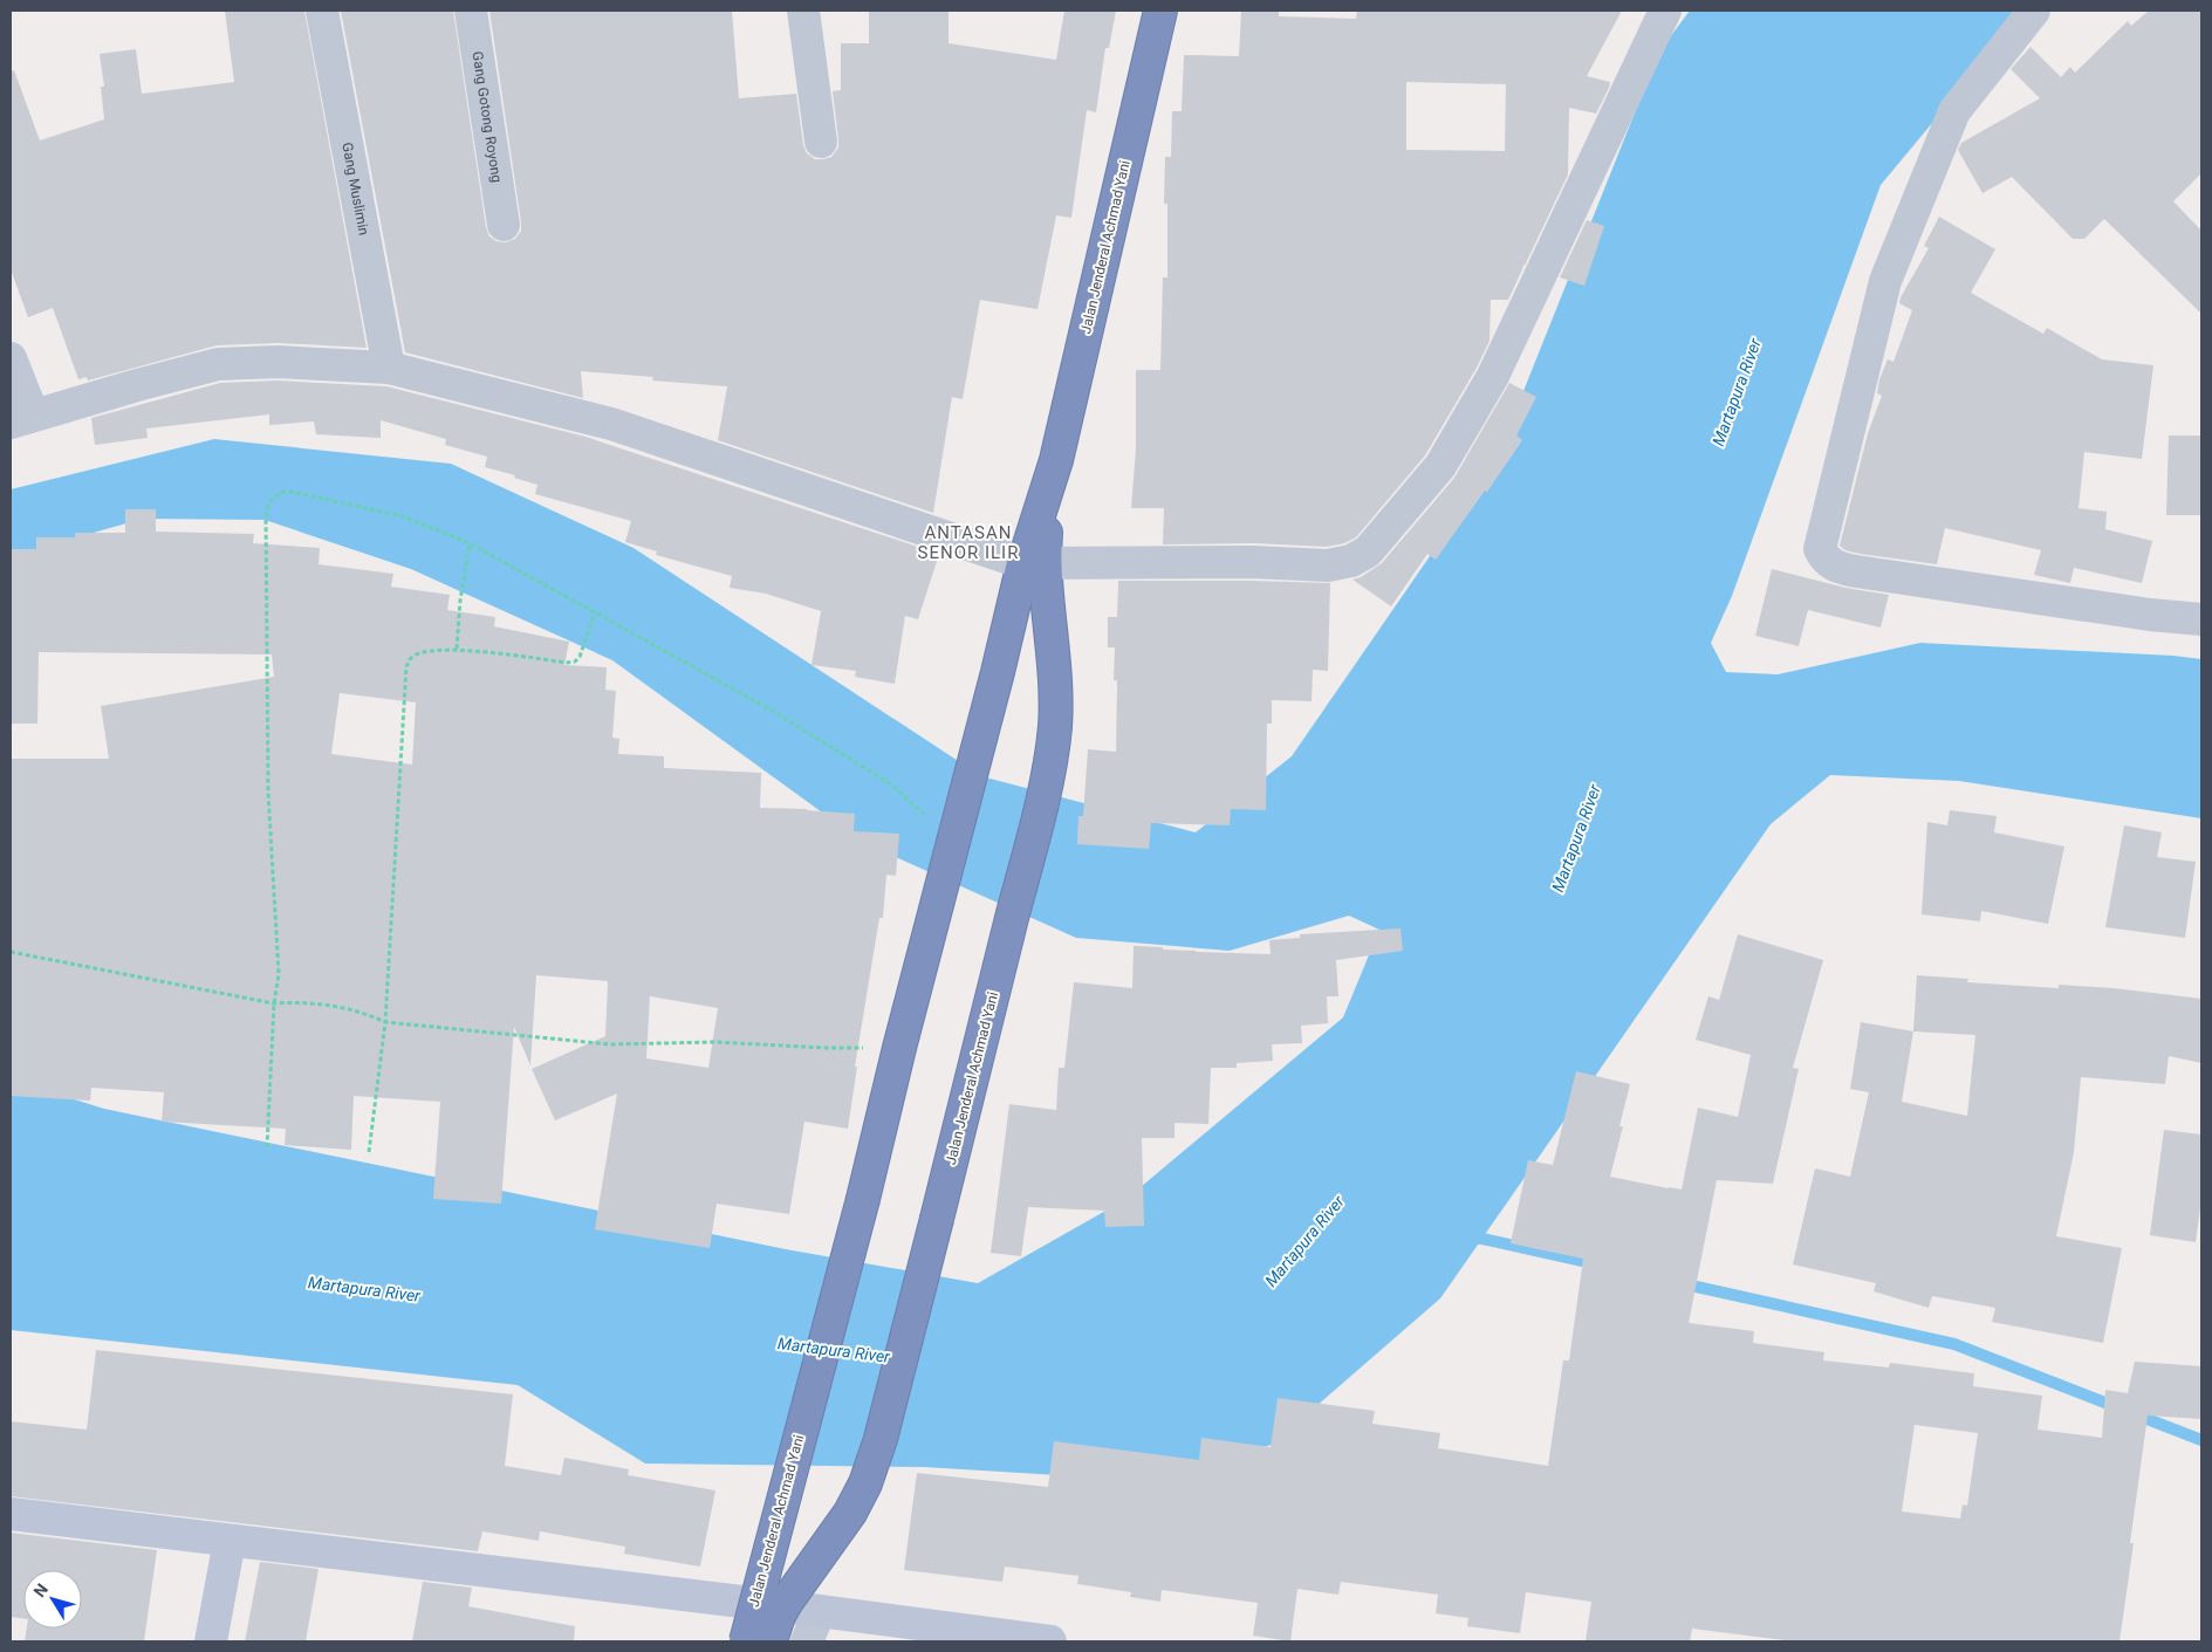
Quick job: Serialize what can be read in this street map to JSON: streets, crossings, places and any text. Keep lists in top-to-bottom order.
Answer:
{
  "streets": {
    "highway": ["Jalan Jenderal Achmad Yani"],
    "street": ["Gang Gotong Royong", "Gang Muslimin"]
  },
  "districts": ["ANTASAN SENOR ILIR"],
  "water": ["Martapura River"],
  "north": "top left"
}
